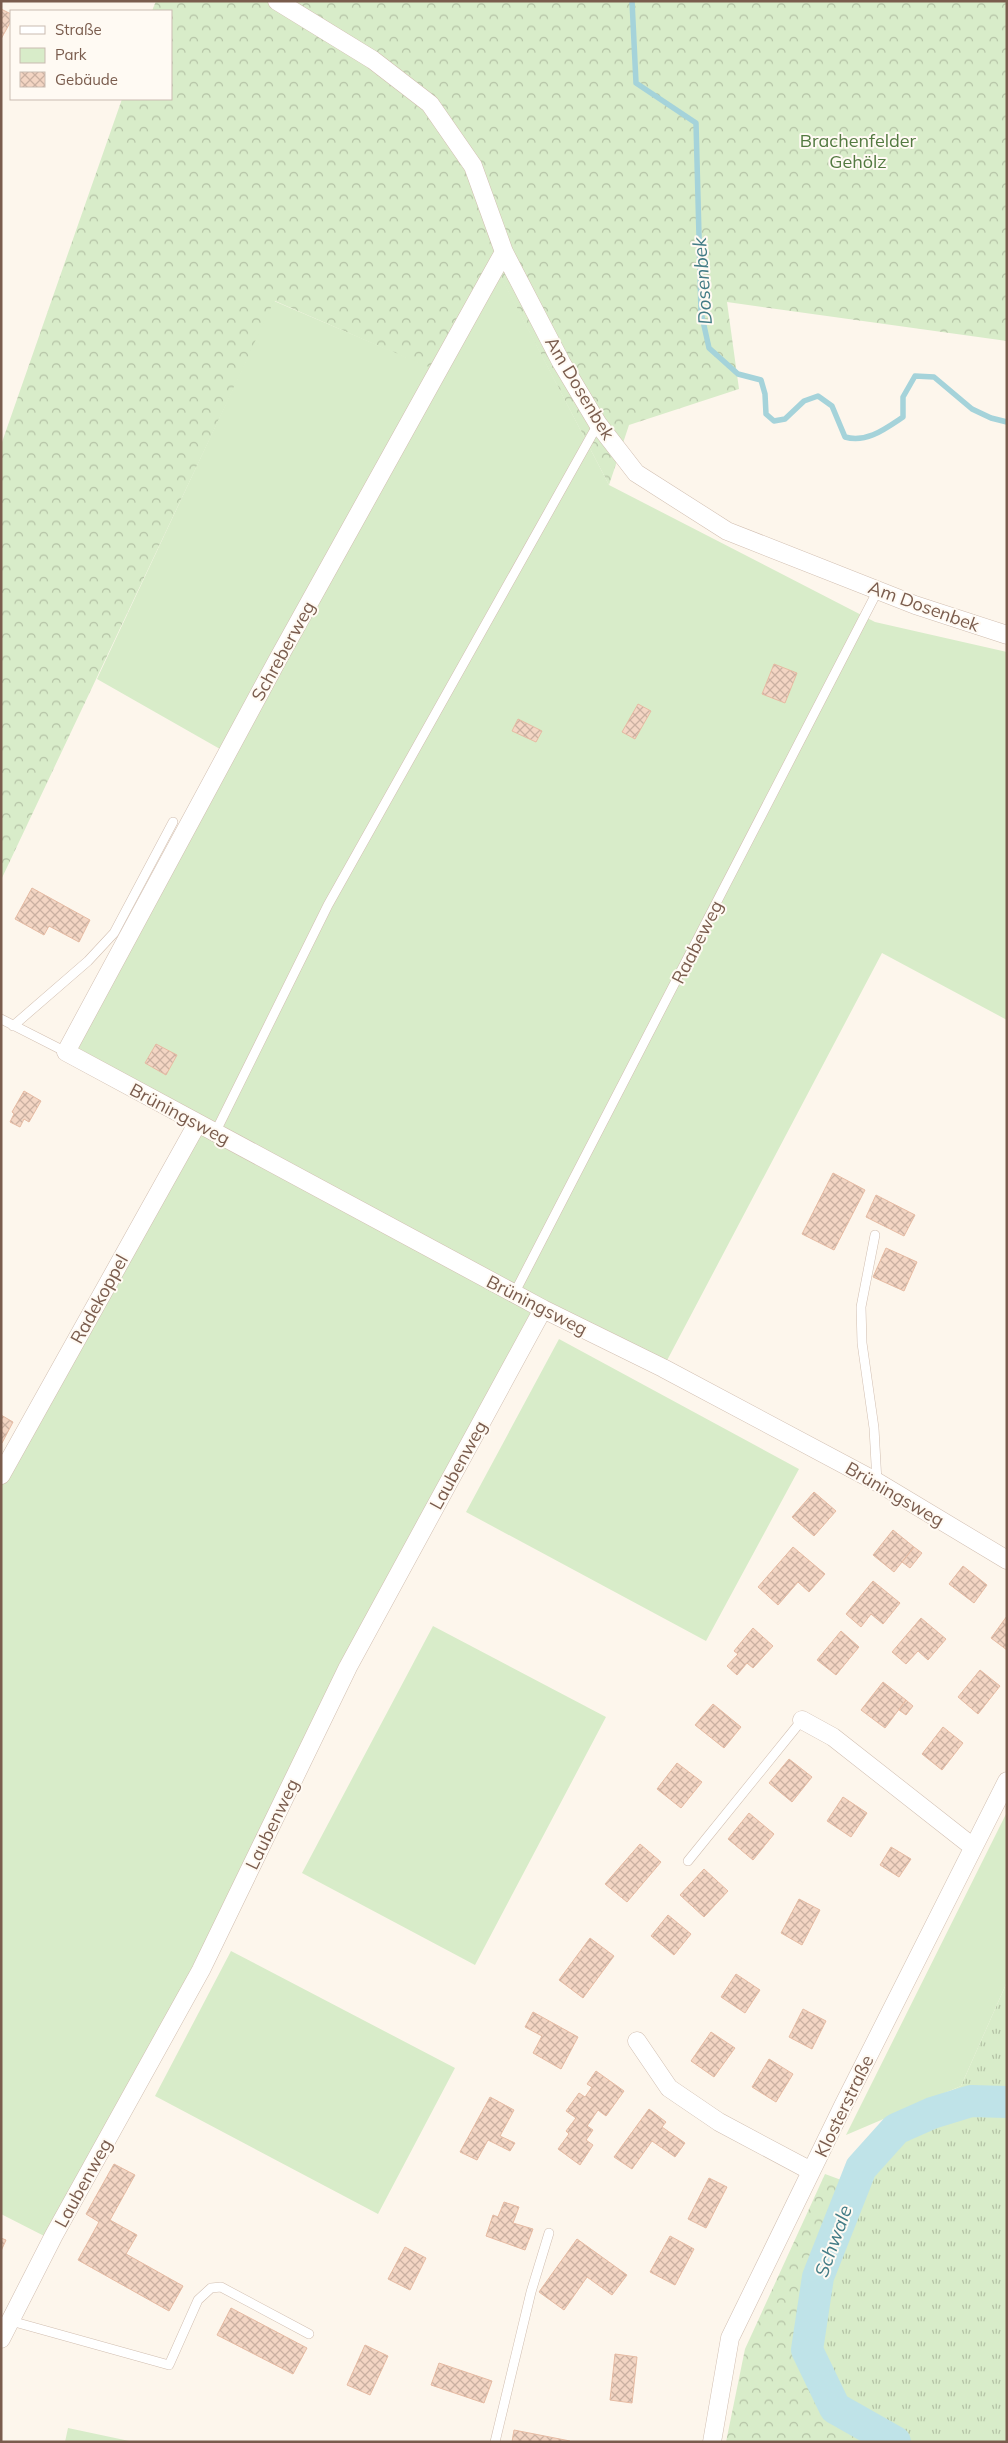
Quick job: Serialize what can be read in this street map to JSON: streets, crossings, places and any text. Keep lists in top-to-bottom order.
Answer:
{
  "streets": {
    "street": [
      "Am Dosenbek",
      "Schreberweg",
      "Brüningsweg",
      "Radekoppel",
      "Laubenweg",
      "Klosterstraße"
    ],
    "lane": ["Raabeweg"]
  },
  "crossings": [
    ["Am Dosenbek", "Schreberweg"],
    ["Am Dosenbek", "Raabeweg"],
    ["Schreberweg", "Brüningsweg"],
    ["Raabeweg", "Brüningsweg"],
    ["Brüningsweg", "Radekoppel"],
    ["Brüningsweg", "Laubenweg"]
  ],
  "water": ["Dosenbek", "Schwale"],
  "parks": ["Brachenfelder Gehölz"],
  "legend": ["Straße", "Park", "Gebäude"]
}
